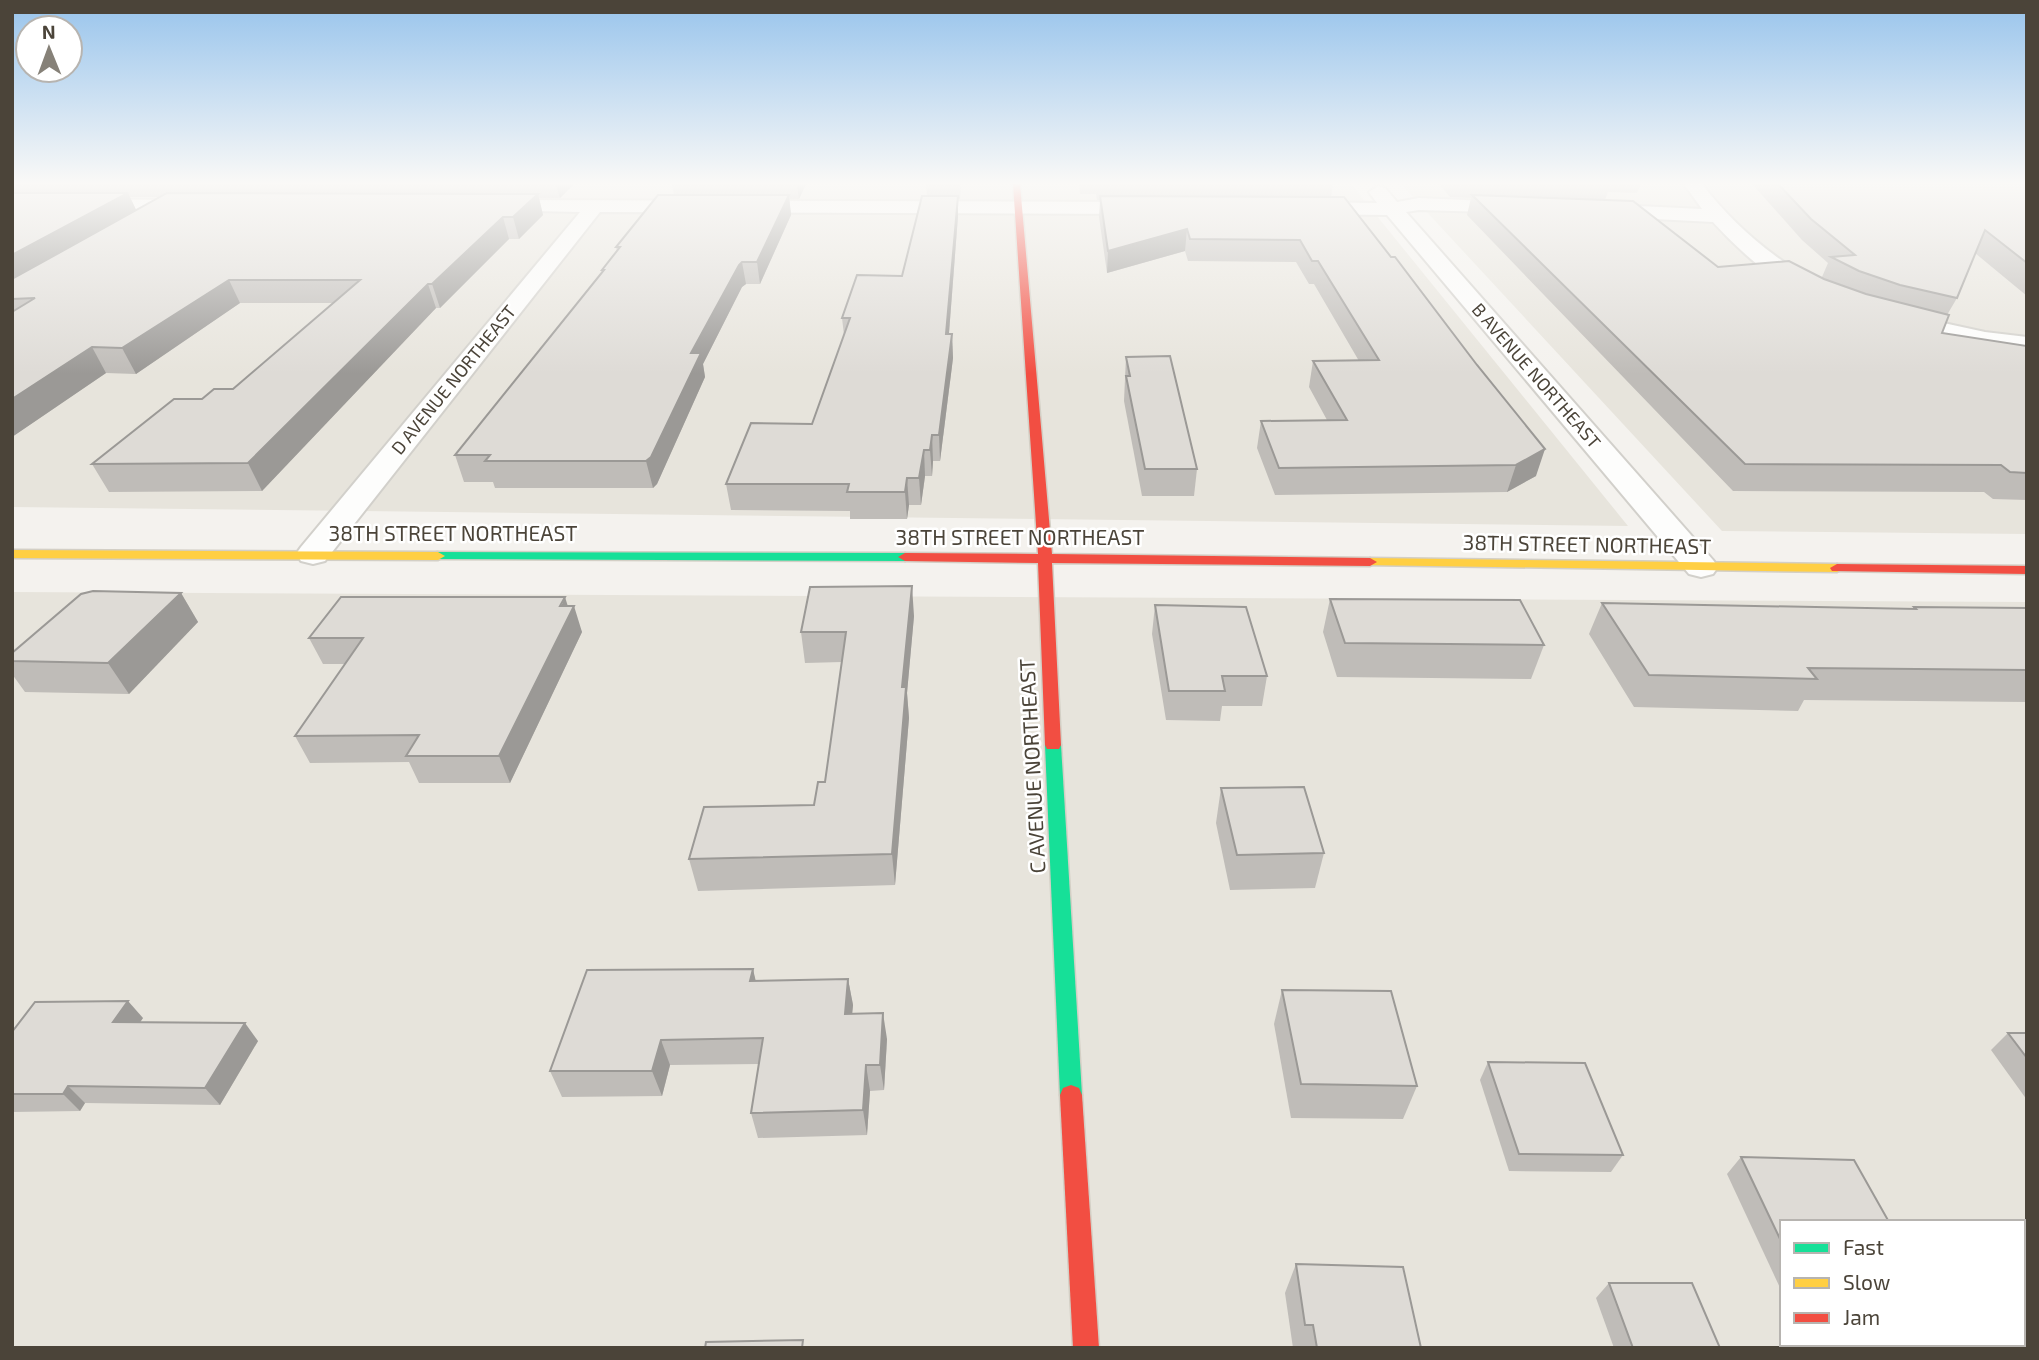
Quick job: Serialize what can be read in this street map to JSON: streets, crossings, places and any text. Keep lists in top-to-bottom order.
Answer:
{
  "streets": {
    "street": [
      "B AVENUE NORTHEAST",
      "D AVENUE NORTHEAST",
      "38TH STREET NORTHEAST",
      "C AVENUE NORTHEAST"
    ]
  },
  "crossings": [
    ["B AVENUE NORTHEAST", "38TH STREET NORTHEAST"],
    ["D AVENUE NORTHEAST", "38TH STREET NORTHEAST"],
    ["38TH STREET NORTHEAST", "C AVENUE NORTHEAST"]
  ],
  "legend": ["Fast", "Slow", "Jam"],
  "north": "top"
}
